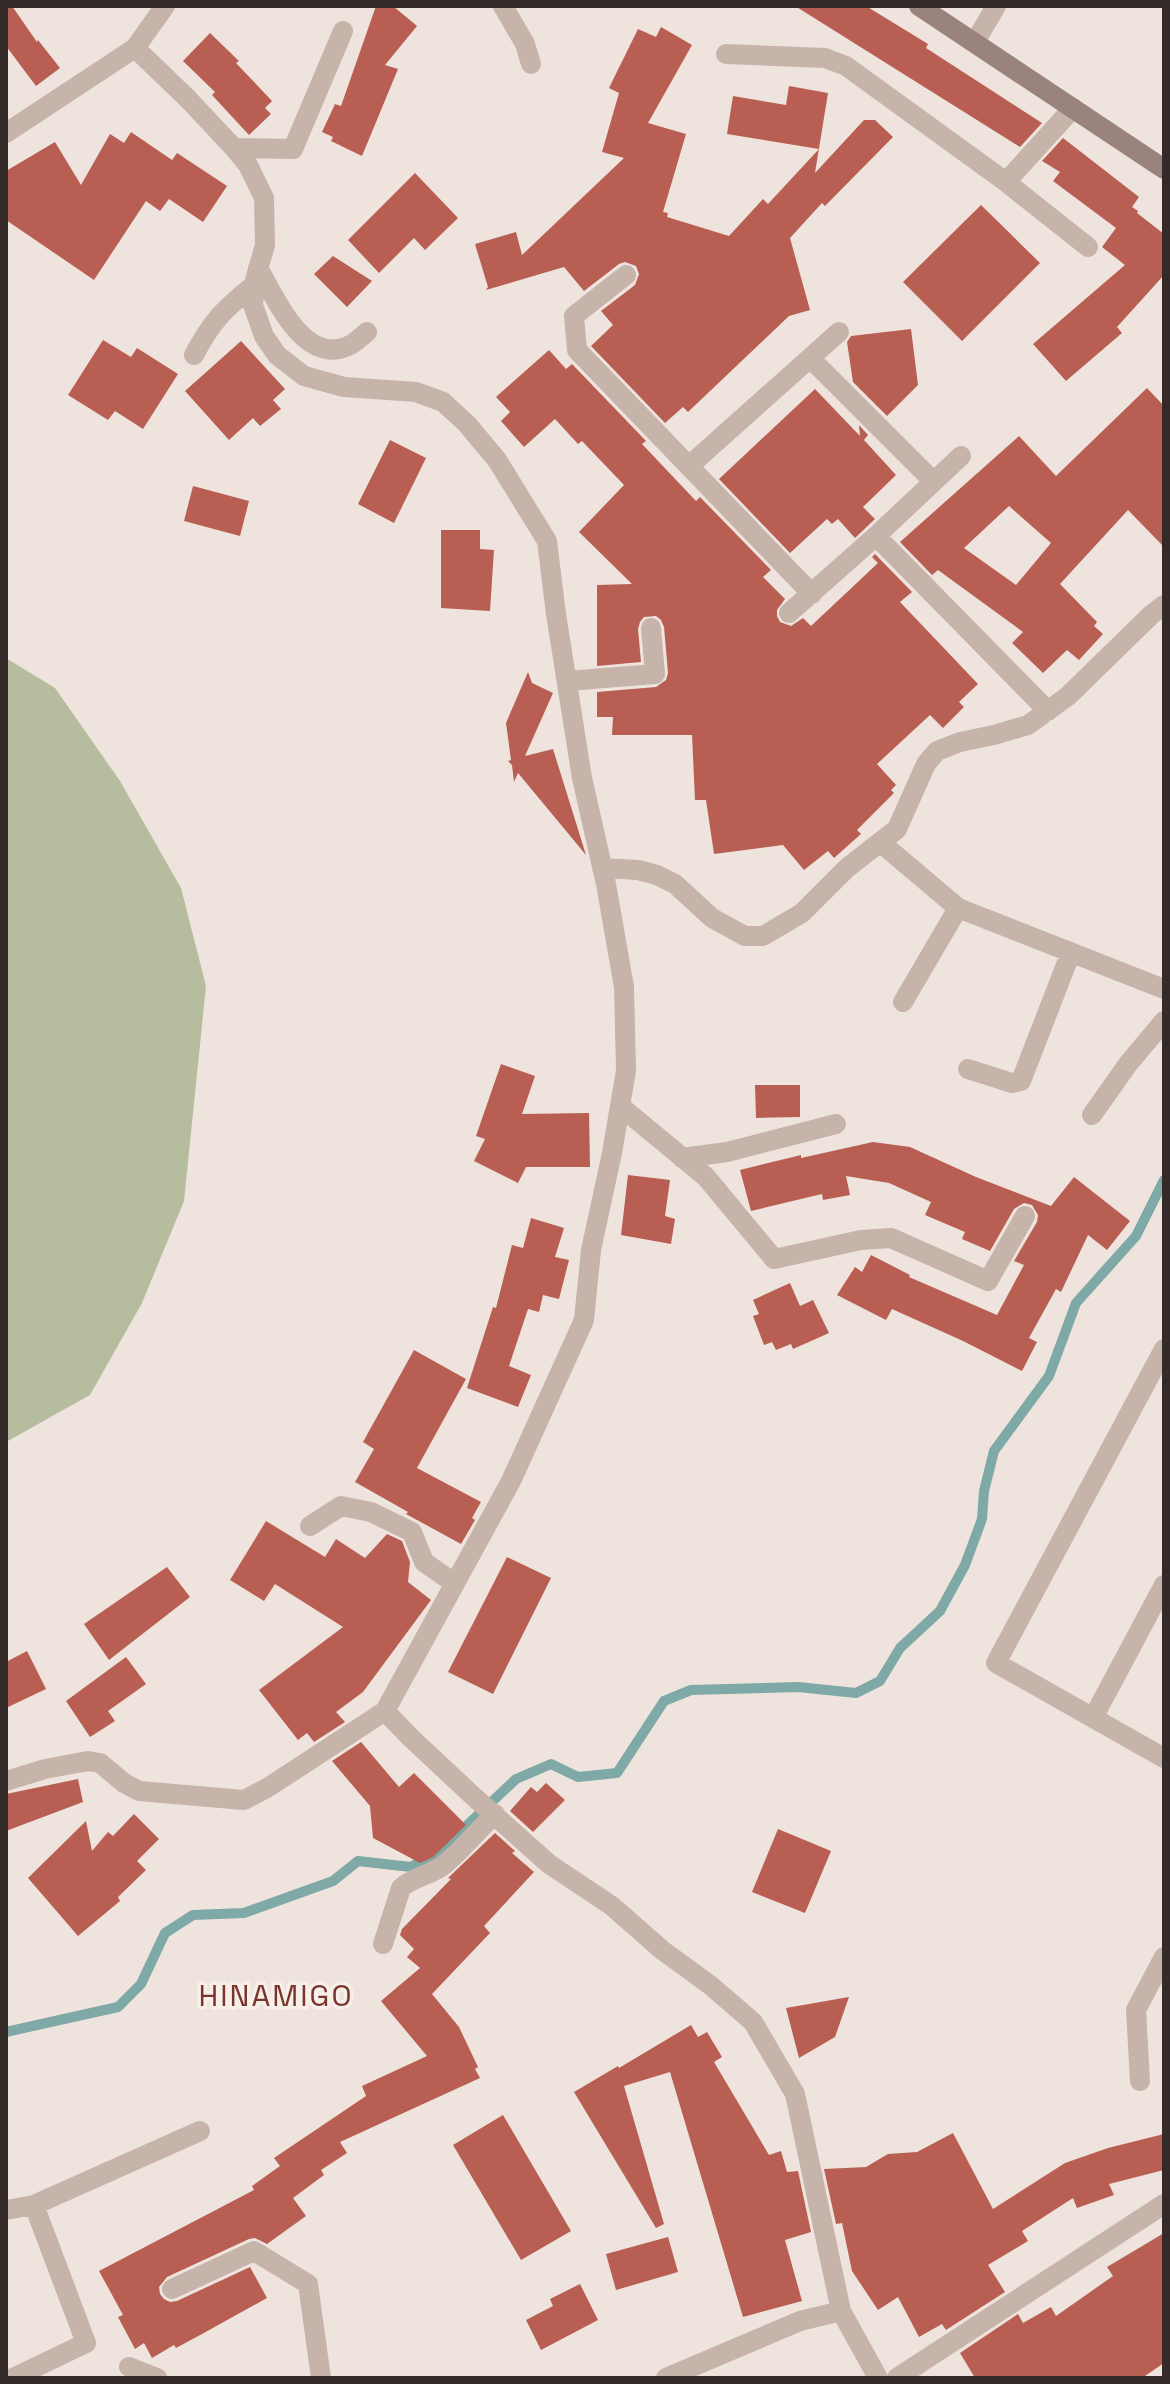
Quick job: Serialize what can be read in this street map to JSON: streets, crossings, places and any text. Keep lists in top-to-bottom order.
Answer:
{
  "districts": ["HINAMIGO"]
}
